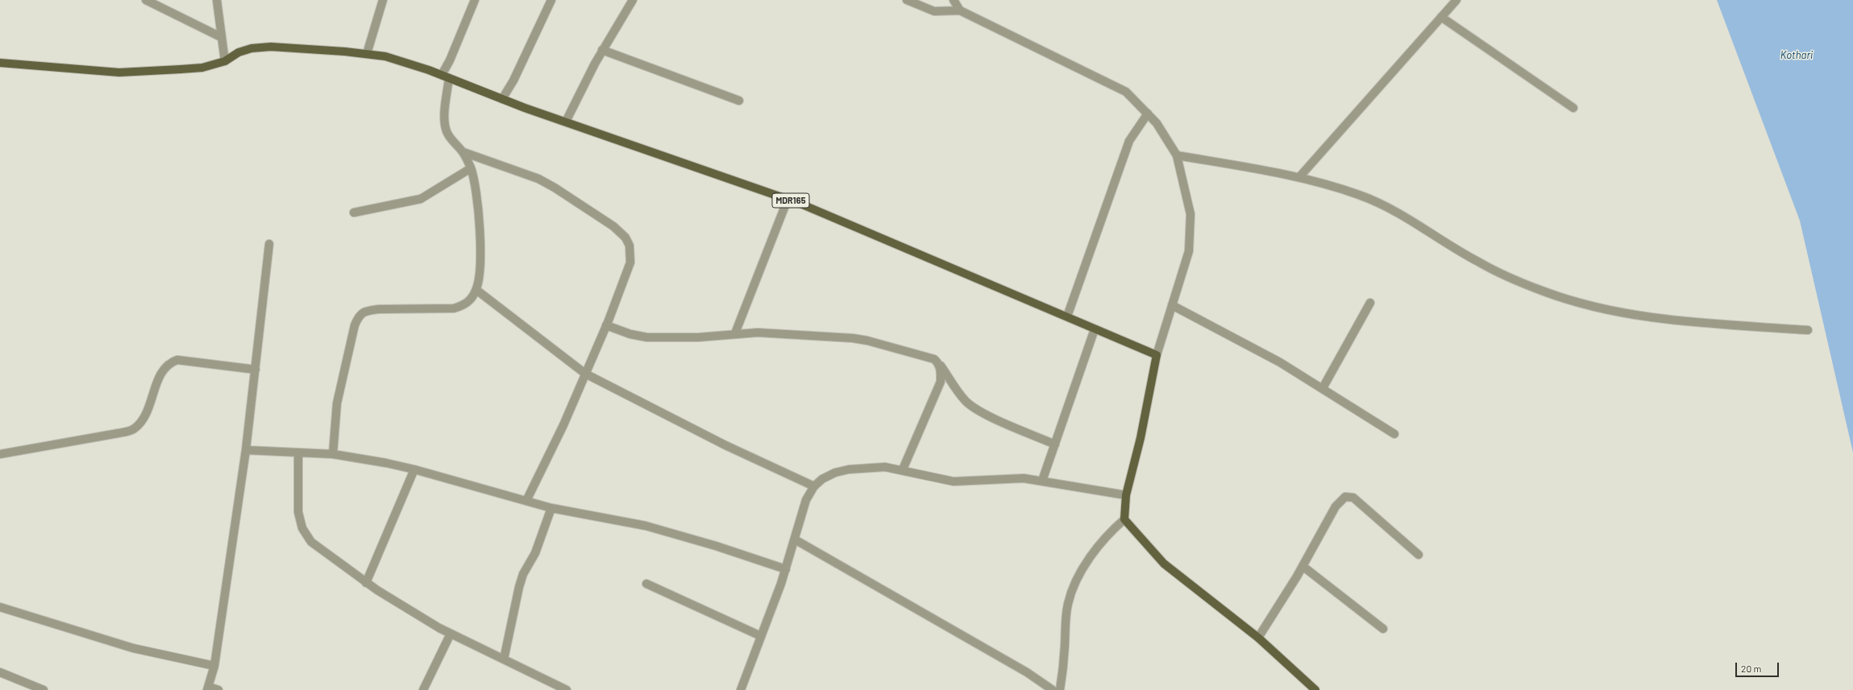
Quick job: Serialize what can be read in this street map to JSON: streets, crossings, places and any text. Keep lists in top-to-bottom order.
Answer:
{
  "streets": {
    "main road": ["MDR165"]
  },
  "water": ["Kothari"],
  "scale_bar": "20 m"
}
